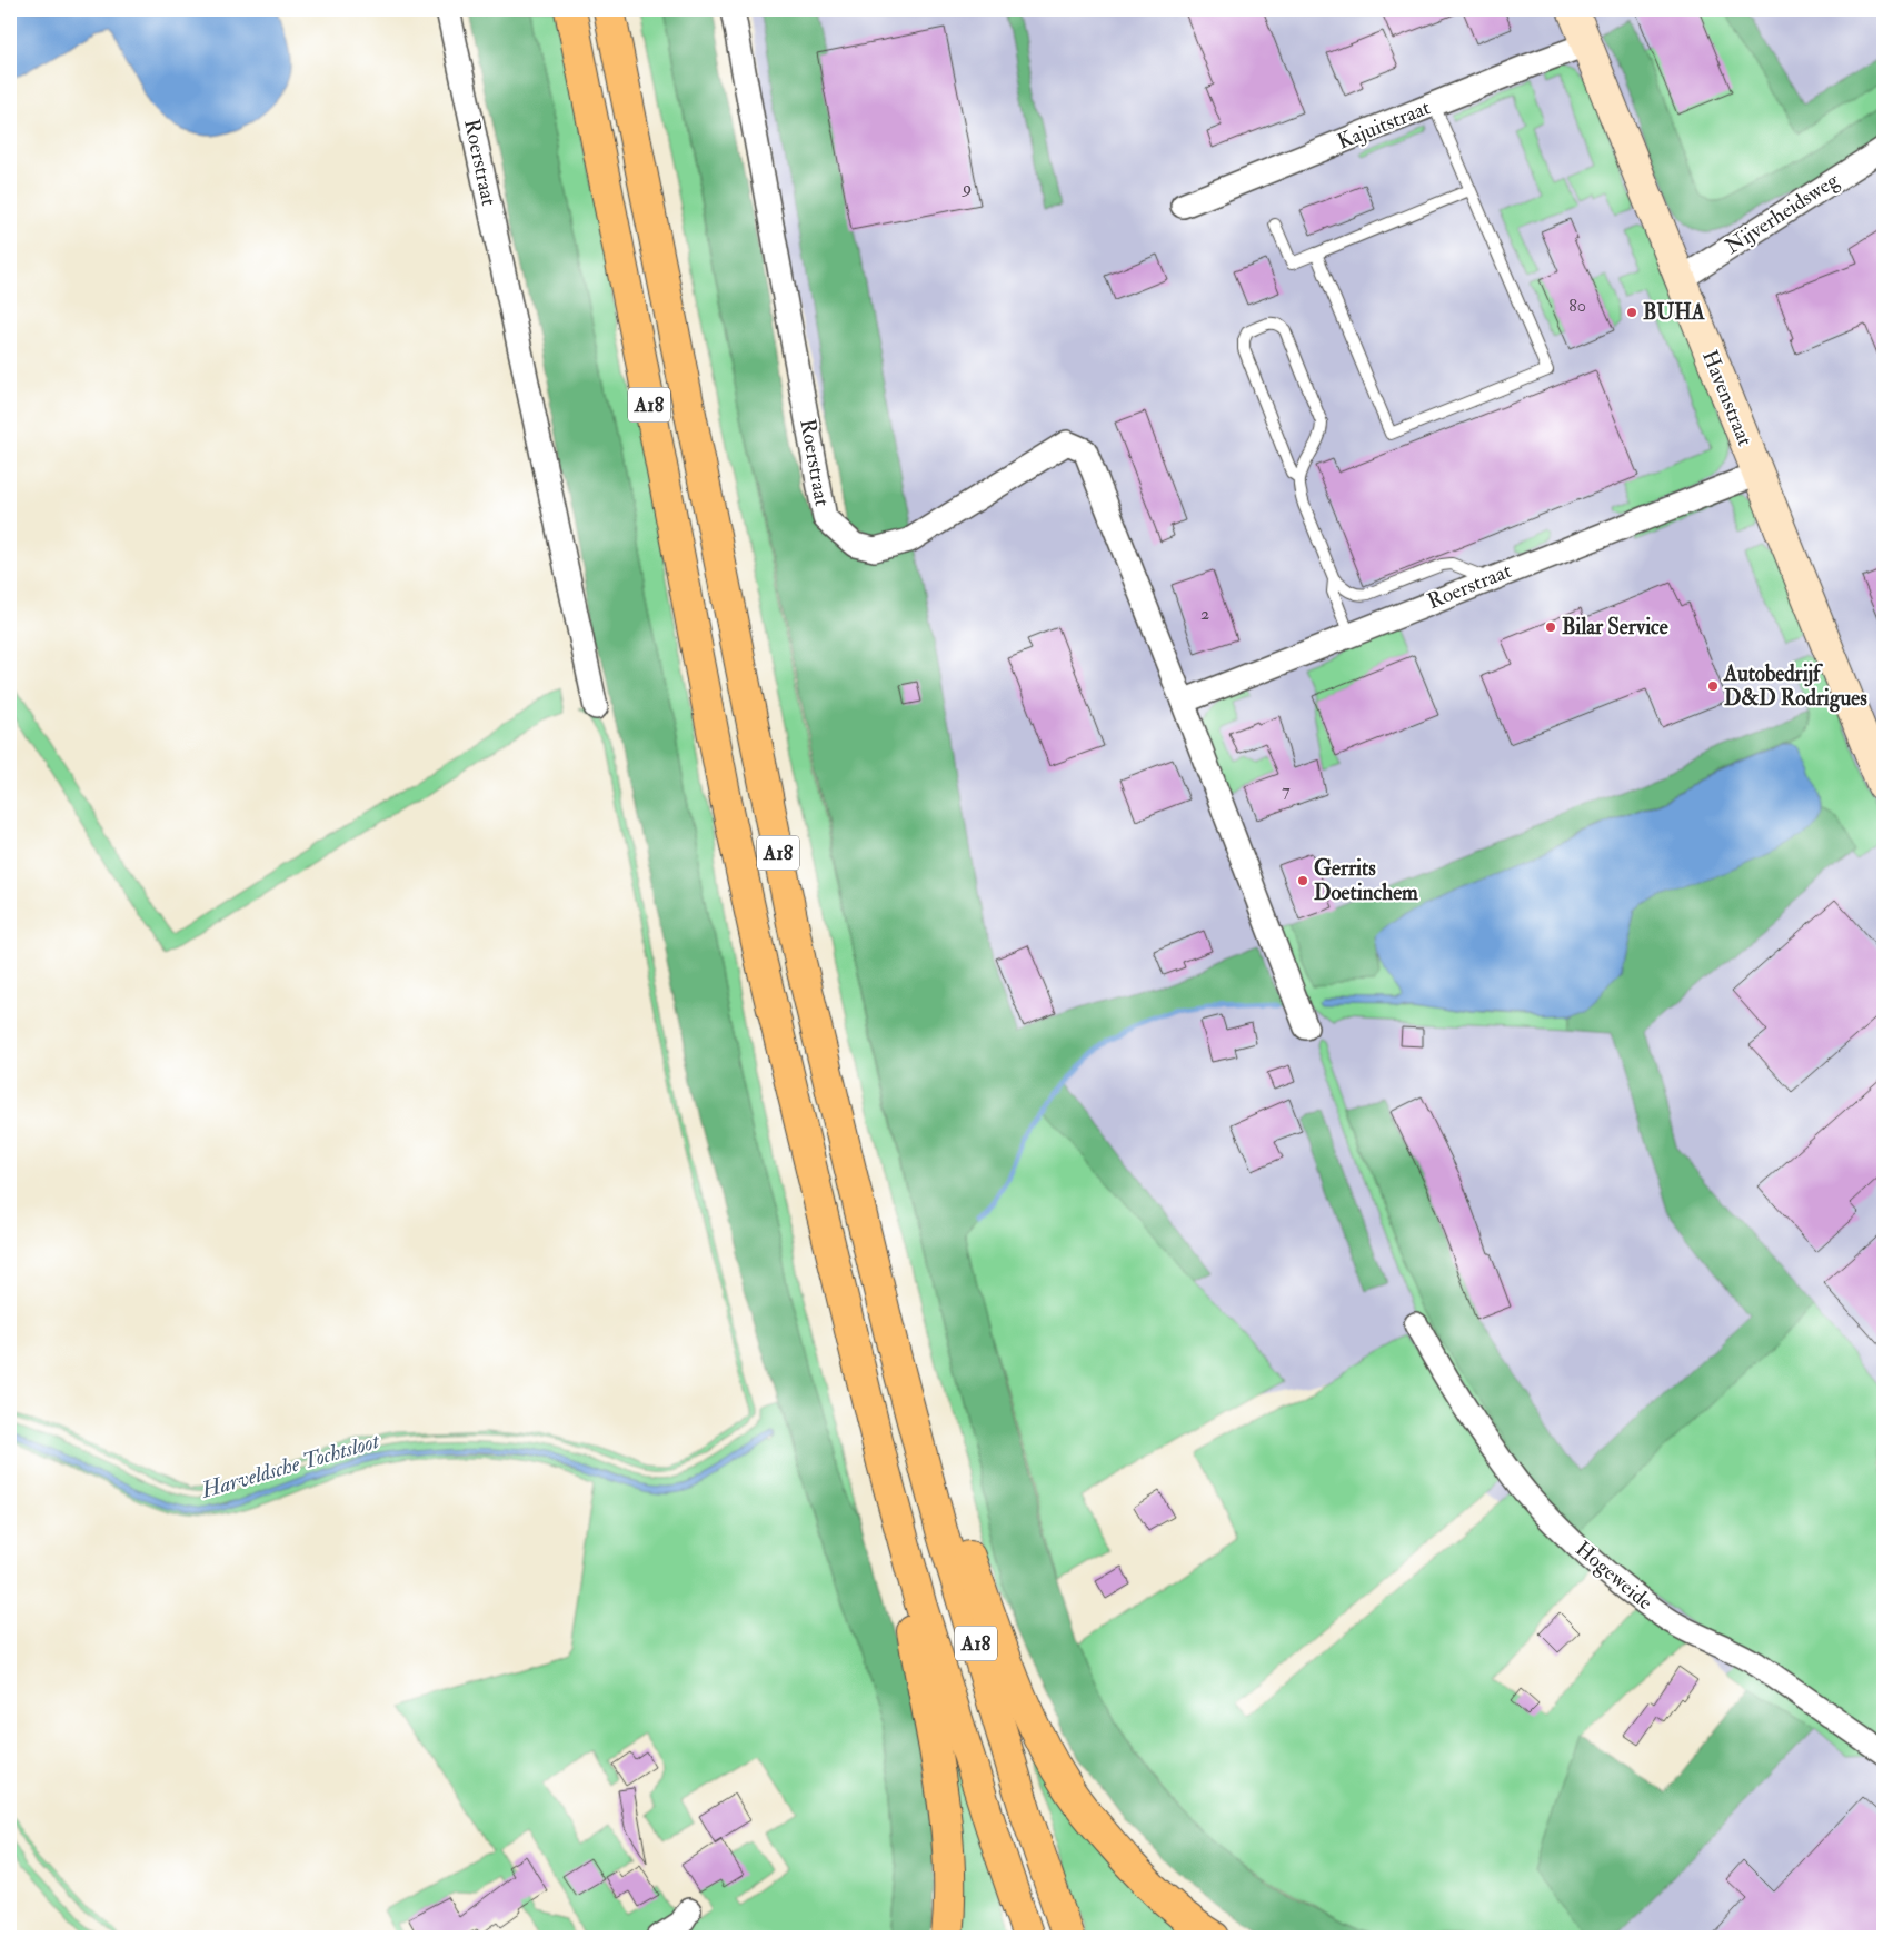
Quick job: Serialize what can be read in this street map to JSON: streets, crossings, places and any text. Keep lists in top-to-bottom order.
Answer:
{
  "streets": {
    "highway": ["A18"],
    "street": [
      "Kajuitstraat",
      "Roerstraat",
      "Nijverheidsweg",
      "Havenstraat",
      "Hogeweide"
    ]
  },
  "crossings": [
    ["Kajuitstraat", "Havenstraat"],
    ["Roerstraat", "Havenstraat"],
    ["Nijverheidsweg", "Havenstraat"]
  ],
  "water": ["Harveldsche Tochtsloot"],
  "places": [
    "BUHA",
    "Bilar Service",
    "Autobedrijf D&D Rodrigues",
    "Gerrits Doetinchem"
  ],
  "house_numbers": [
    "9",
    "80",
    "2",
    "7"
  ]
}
